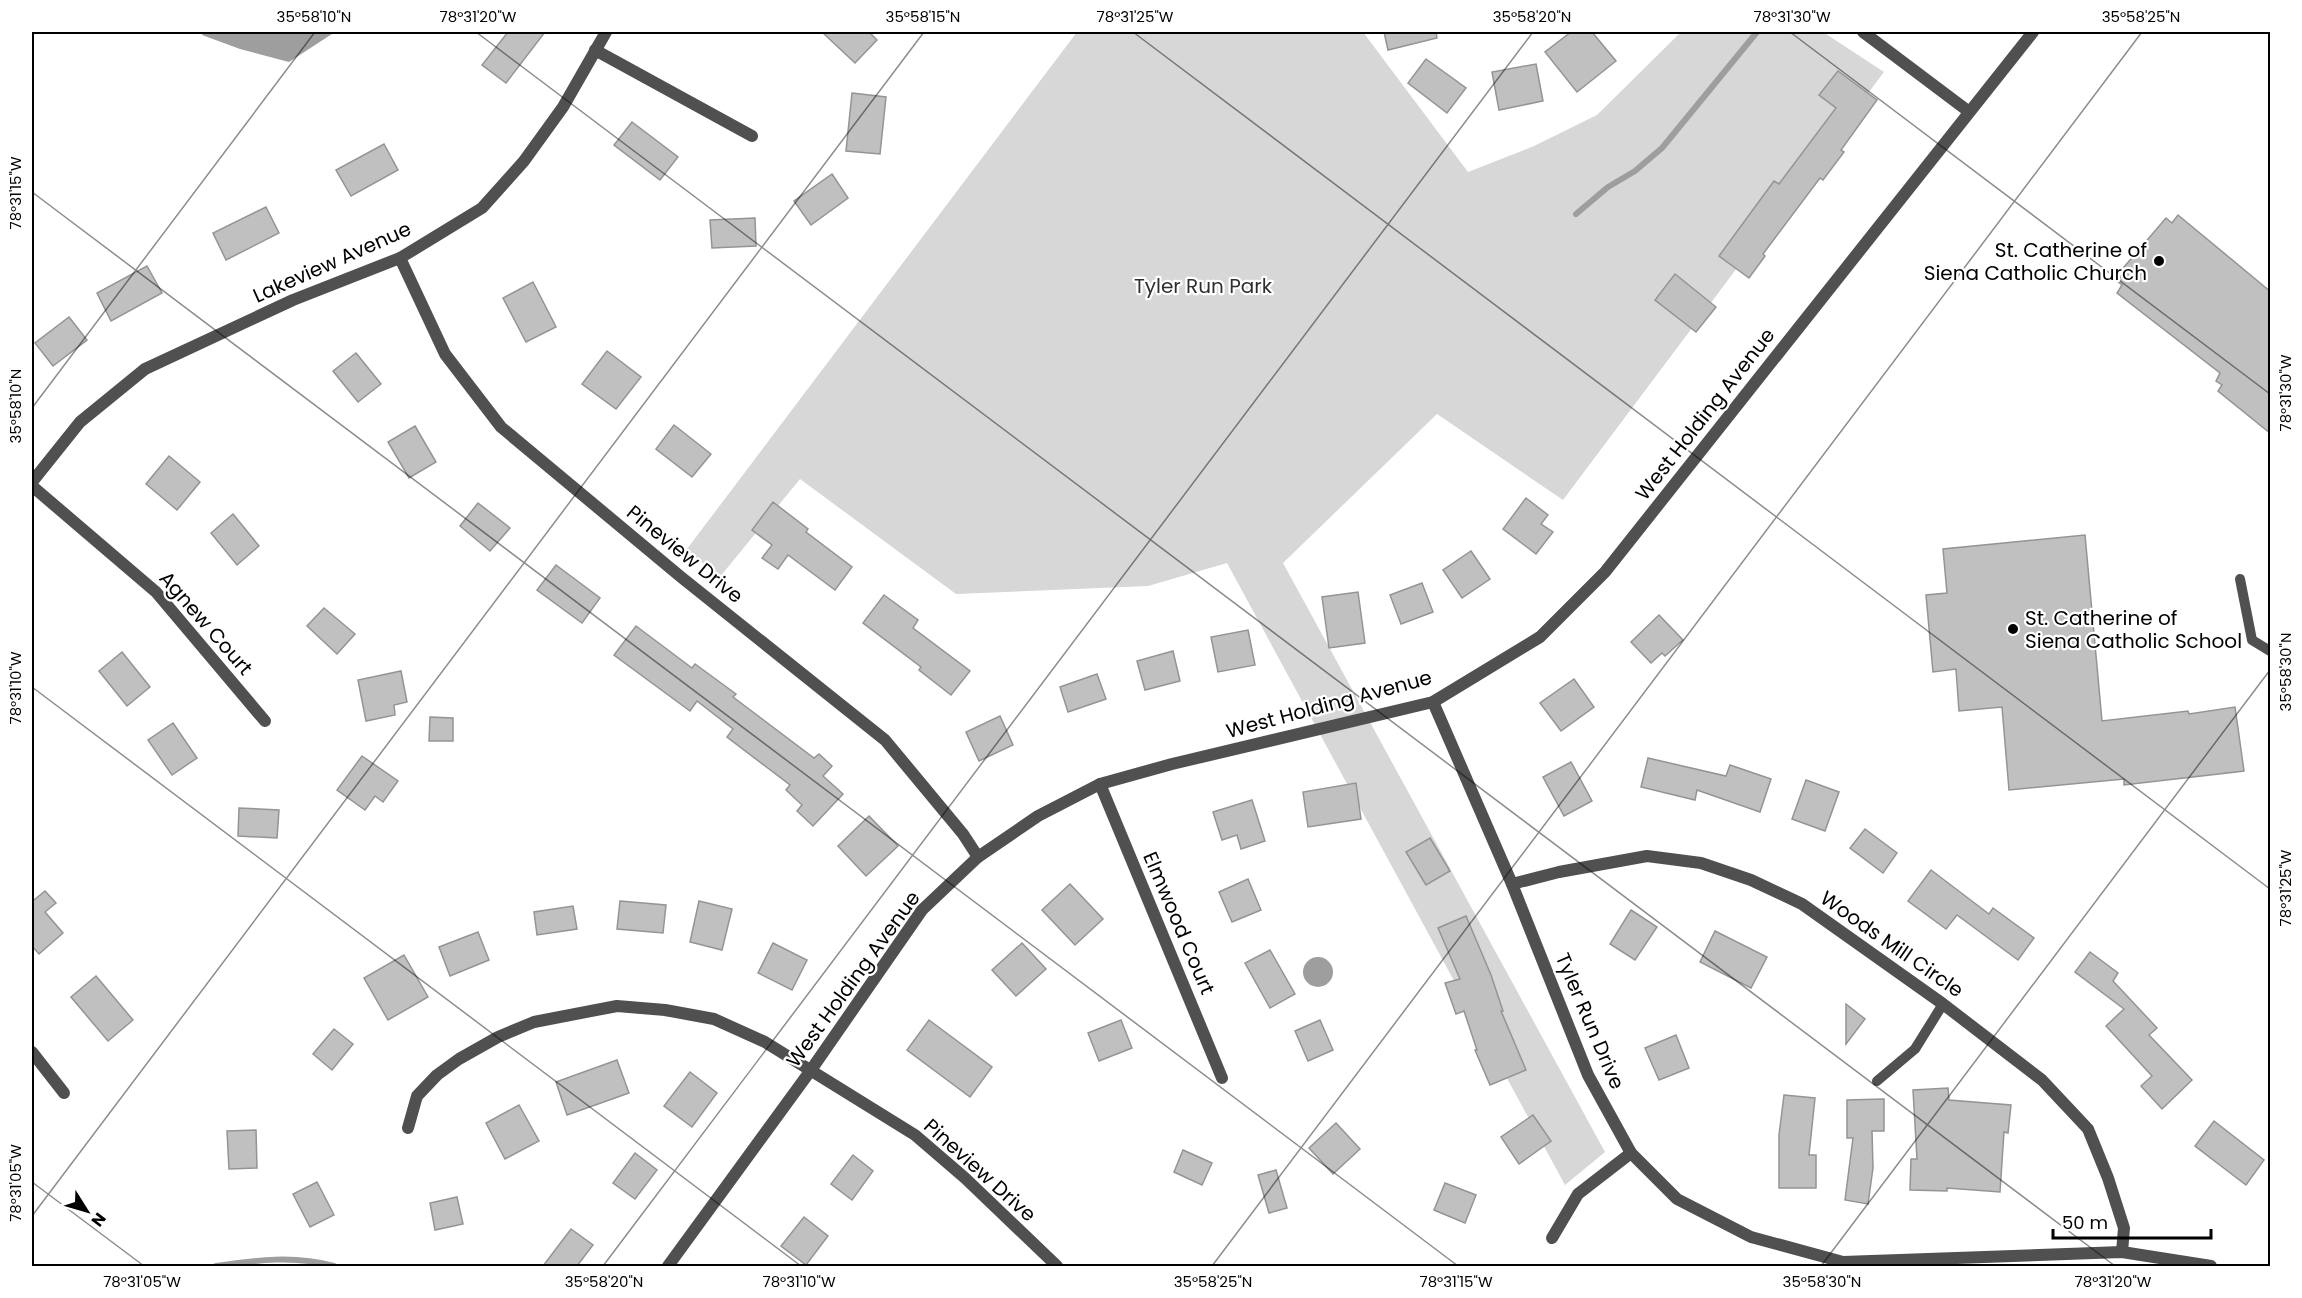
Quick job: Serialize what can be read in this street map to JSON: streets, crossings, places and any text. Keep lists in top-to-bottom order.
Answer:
{
  "streets": {
    "street": [
      "Lakeview Avenue",
      "West Holding Avenue",
      "Pineview Drive",
      "Agnew Court",
      "Elmwood Court",
      "Woods Mill Circle",
      "Tyler Run Drive"
    ]
  },
  "crossings": [
    ["Lakeview Avenue", "Pineview Drive"],
    ["Lakeview Avenue", "Agnew Court"],
    ["West Holding Avenue", "Pineview Drive"],
    ["West Holding Avenue", "Elmwood Court"],
    ["West Holding Avenue", "Tyler Run Drive"],
    ["Woods Mill Circle", "Tyler Run Drive"]
  ],
  "parks": ["Tyler Run Park"],
  "places": ["St. Catherine of Siena Catholic Church", "St. Catherine of Siena Catholic School"],
  "scale_bar": "50 m",
  "north": "bottom right",
  "coordinates": [
    "35°58'10\"N",
    "78°31'20\"W",
    "35°58'15\"N",
    "78°31'25\"W",
    "35°58'20\"N",
    "78°31'30\"W",
    "35°58'25\"N",
    "78°31'15\"W",
    "35°58'30\"N",
    "78°31'10\"W",
    "78°31'05\"W"
  ]
}
